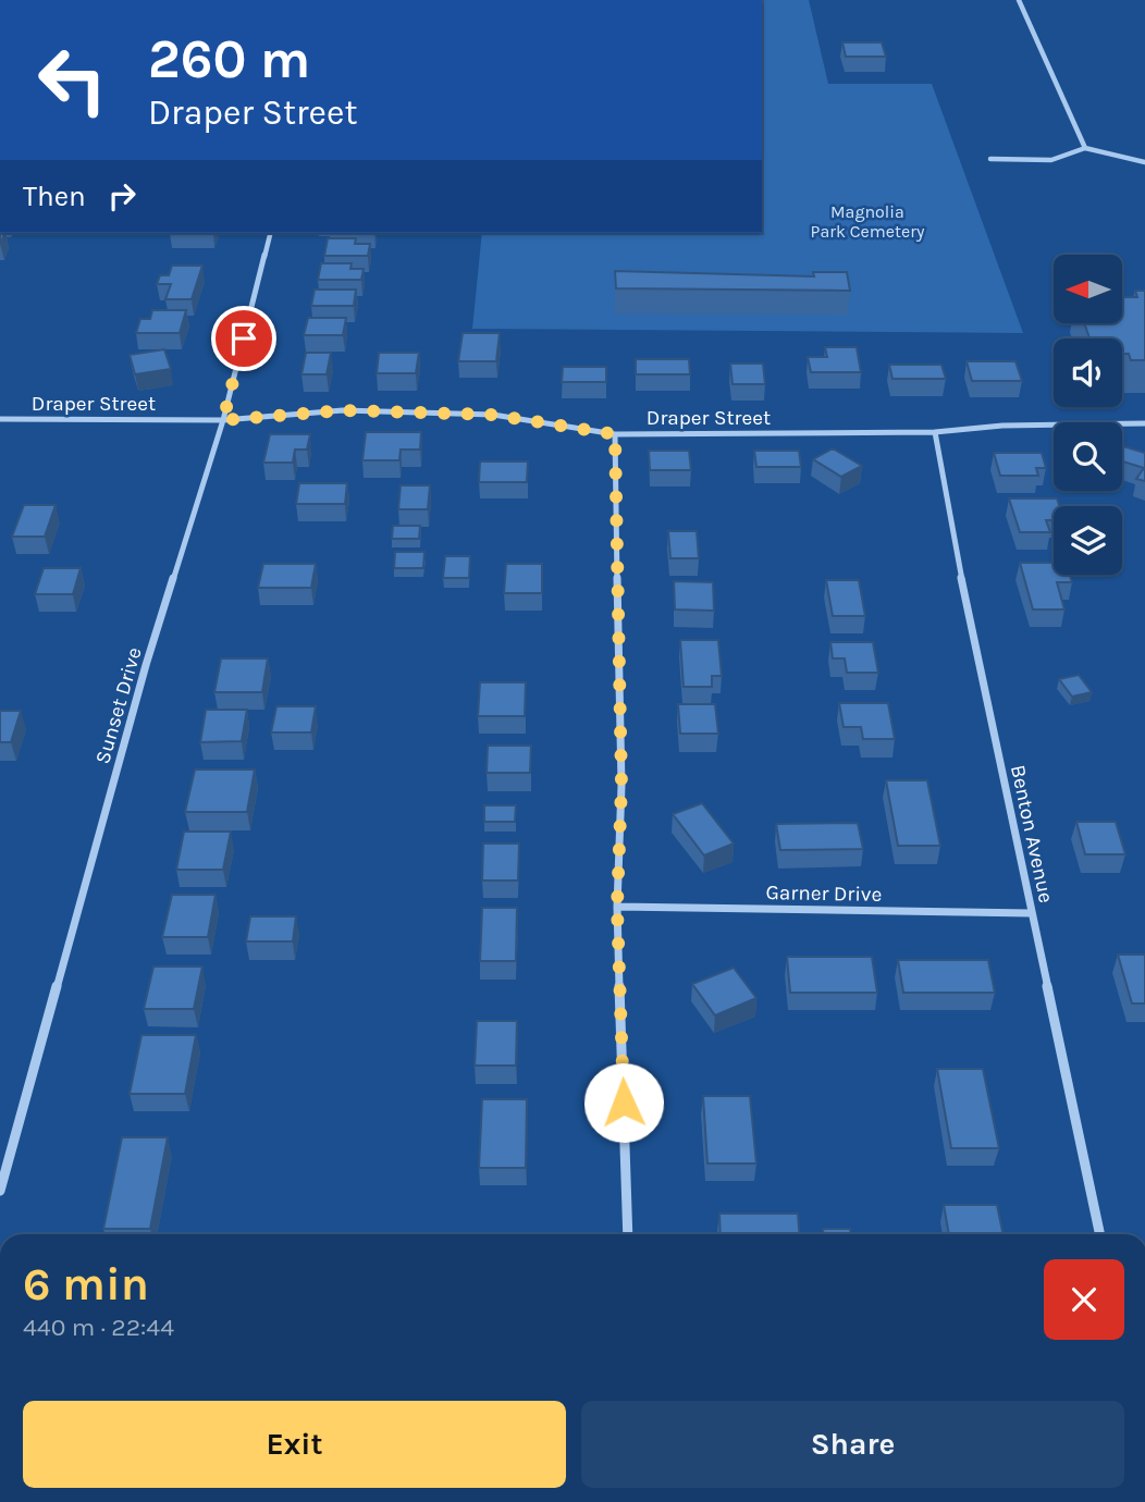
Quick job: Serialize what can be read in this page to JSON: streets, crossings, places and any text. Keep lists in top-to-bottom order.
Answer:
{
  "streets": {
    "street": [
      "Draper Street",
      "Sunset Drive",
      "Benton Avenue",
      "Garner Drive"
    ]
  },
  "crossings": [
    ["Draper Street", "Sunset Drive"],
    ["Draper Street", "Benton Avenue"],
    ["Benton Avenue", "Garner Drive"]
  ],
  "parks": ["Magnolia Park Cemetery"],
  "north": "left",
  "page": {
    "turn": ["260 m", "Draper Street"],
    "then": "Then",
    "heading": ["6 min", "440 m · 22:44"],
    "buttons": ["Exit", "Share"]
  }
}
